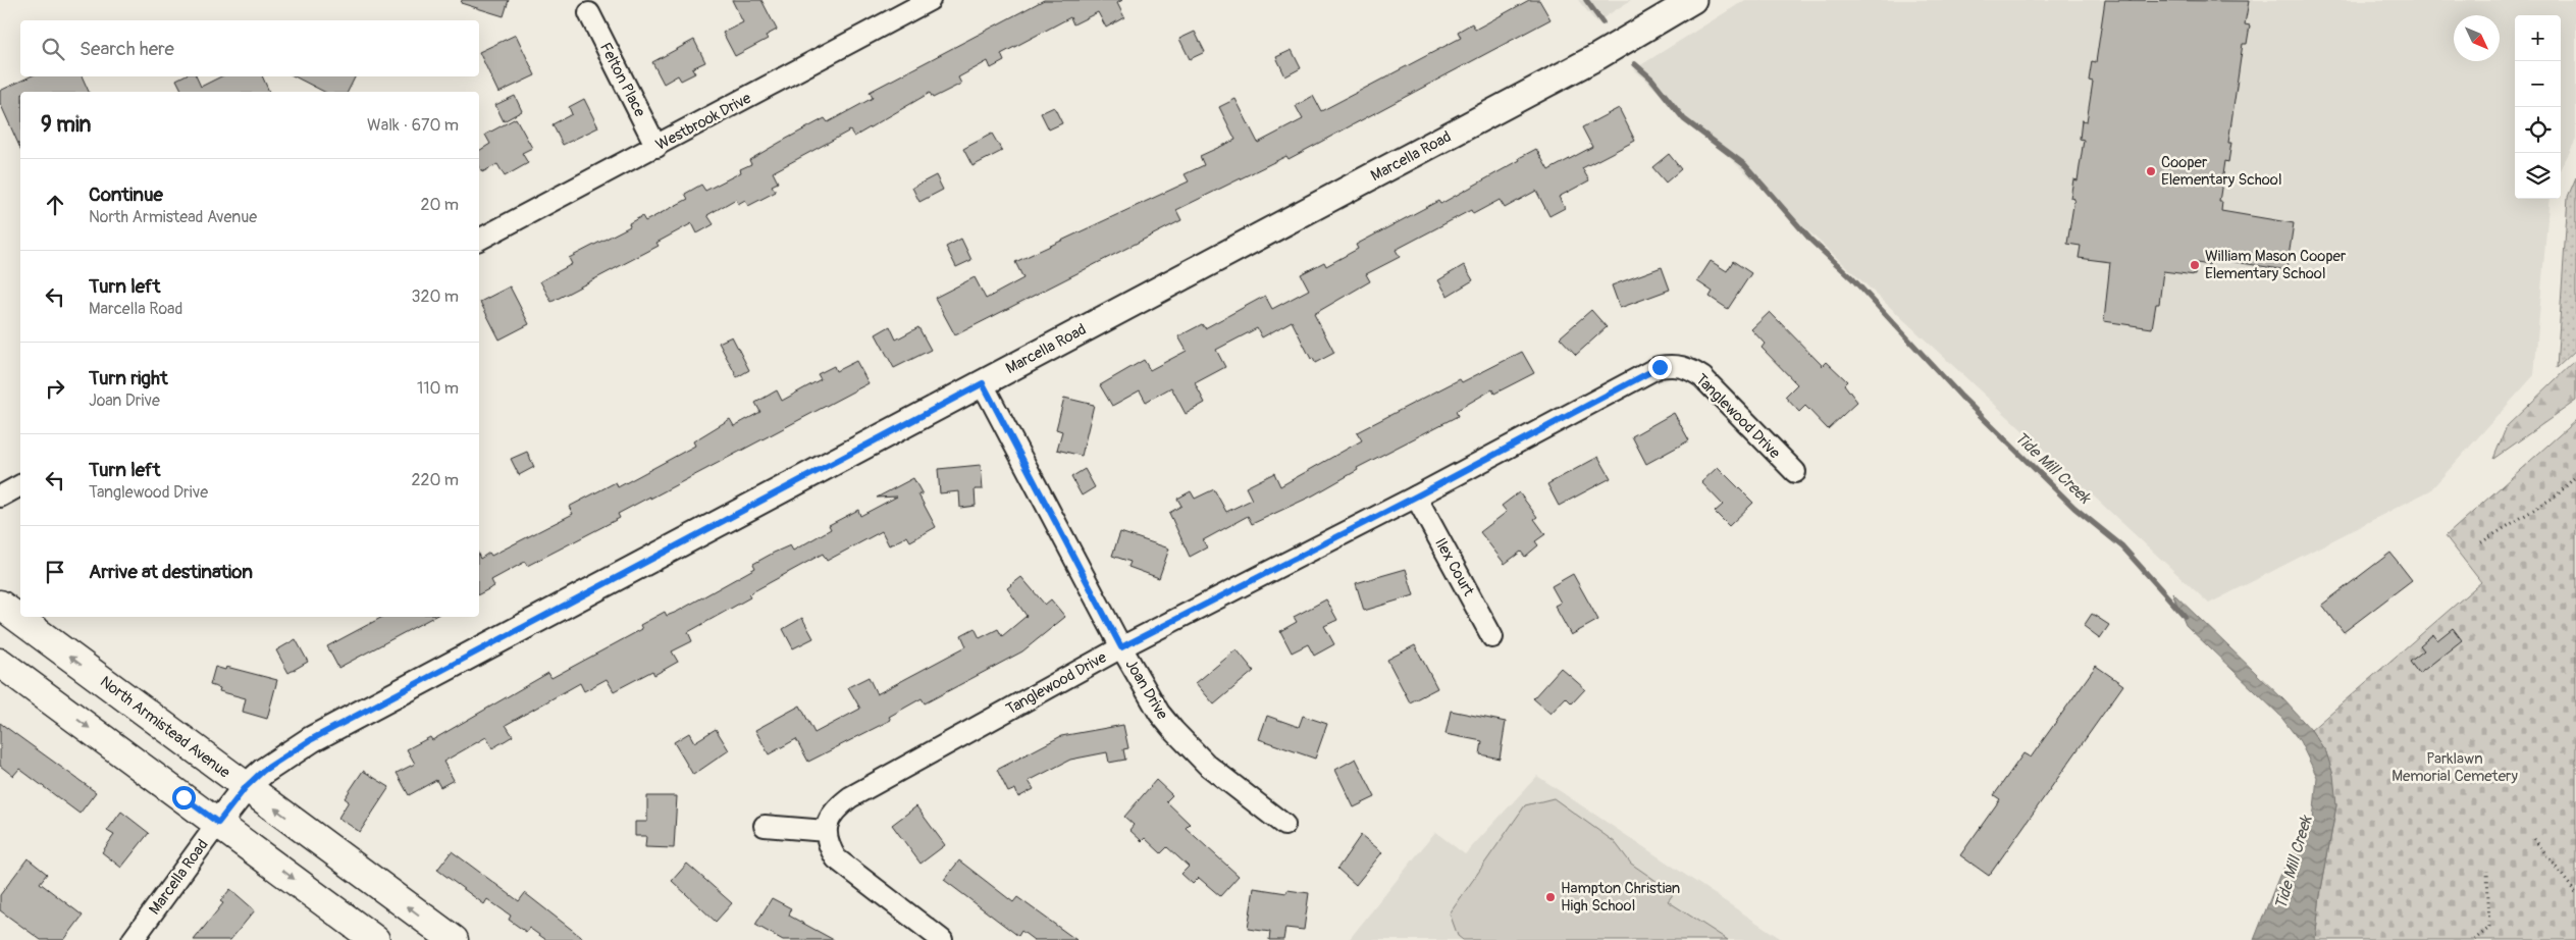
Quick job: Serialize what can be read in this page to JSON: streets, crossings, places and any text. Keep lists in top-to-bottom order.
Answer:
{
  "streets": {
    "main road": ["North Armistead Avenue"],
    "street": [
      "Felton Place",
      "Westbrook Drive",
      "Marcella Road",
      "Tanglewood Drive",
      "Ilex Court",
      "Joan Drive"
    ]
  },
  "crossings": [
    ["Felton Place", "Westbrook Drive"],
    ["Marcella Road", "Joan Drive"],
    ["Marcella Road", "North Armistead Avenue"],
    ["Tanglewood Drive", "Ilex Court"],
    ["Tanglewood Drive", "Joan Drive"]
  ],
  "water": ["Tide Mill Creek"],
  "parks": ["Parklawn Memorial Cemetery"],
  "places": ["Cooper Elementary School", "William Mason Cooper Elementary School", "Hampton Christian High School"],
  "north": "bottom right",
  "page": {
    "map_buttons": ["+", "−"],
    "search": "Search here",
    "heading": ["9 min", "Walk · 670 m"],
    "list": [
      ["Continue", "North Armistead Avenue", "20 m"],
      ["Turn left", "Marcella Road", "320 m"],
      ["Turn right", "Joan Drive", "110 m"],
      ["Turn left", "Tanglewood Drive", "220 m"],
      "Arrive at destination"
    ]
  }
}
